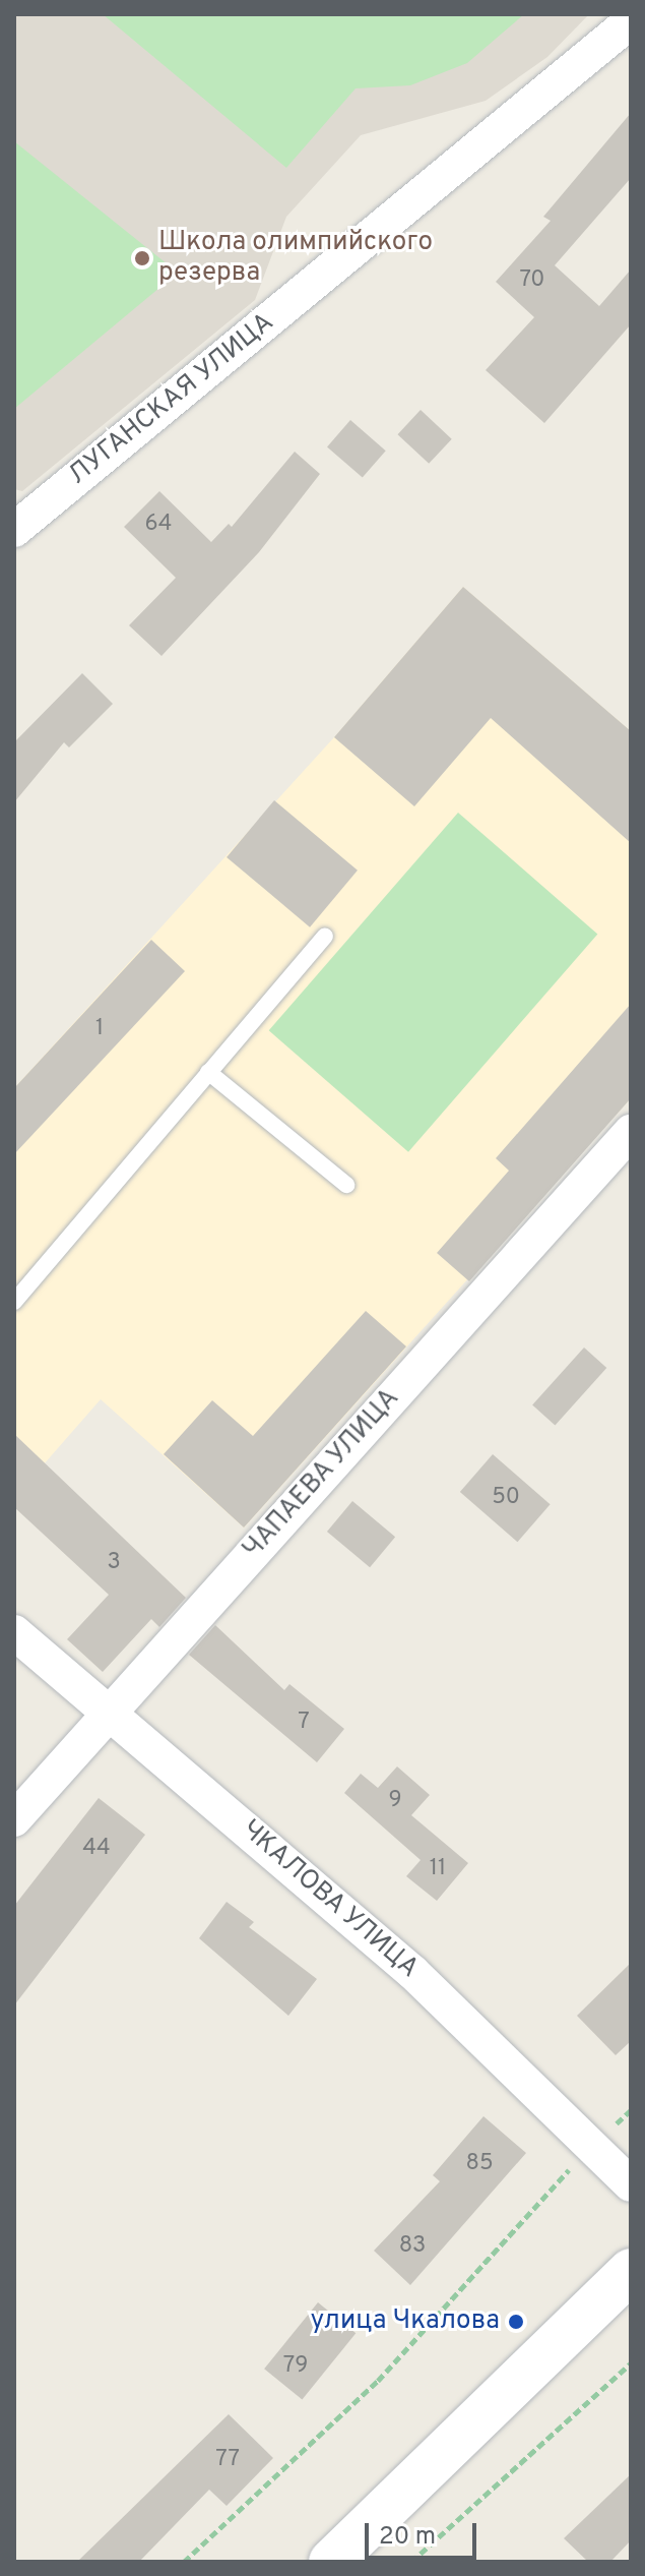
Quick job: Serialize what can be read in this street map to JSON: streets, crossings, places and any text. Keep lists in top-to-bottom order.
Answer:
{
  "streets": {
    "street": ["ЛУГАНСКАЯ УЛИЦА", "ЧАПАЕВА УЛИЦА", "ЧКАЛОВА УЛИЦА"]
  },
  "crossings": [
    ["ЧАПАЕВА УЛИЦА", "ЧКАЛОВА УЛИЦА"]
  ],
  "places": ["Школа олимпийского резерва", "улица Чкалова"],
  "house_numbers": [
    "70",
    "64",
    "1",
    "50",
    "3",
    "7",
    "9",
    "44",
    "11",
    "85",
    "83",
    "79",
    "77"
  ],
  "scale_bar": "20 m"
}
